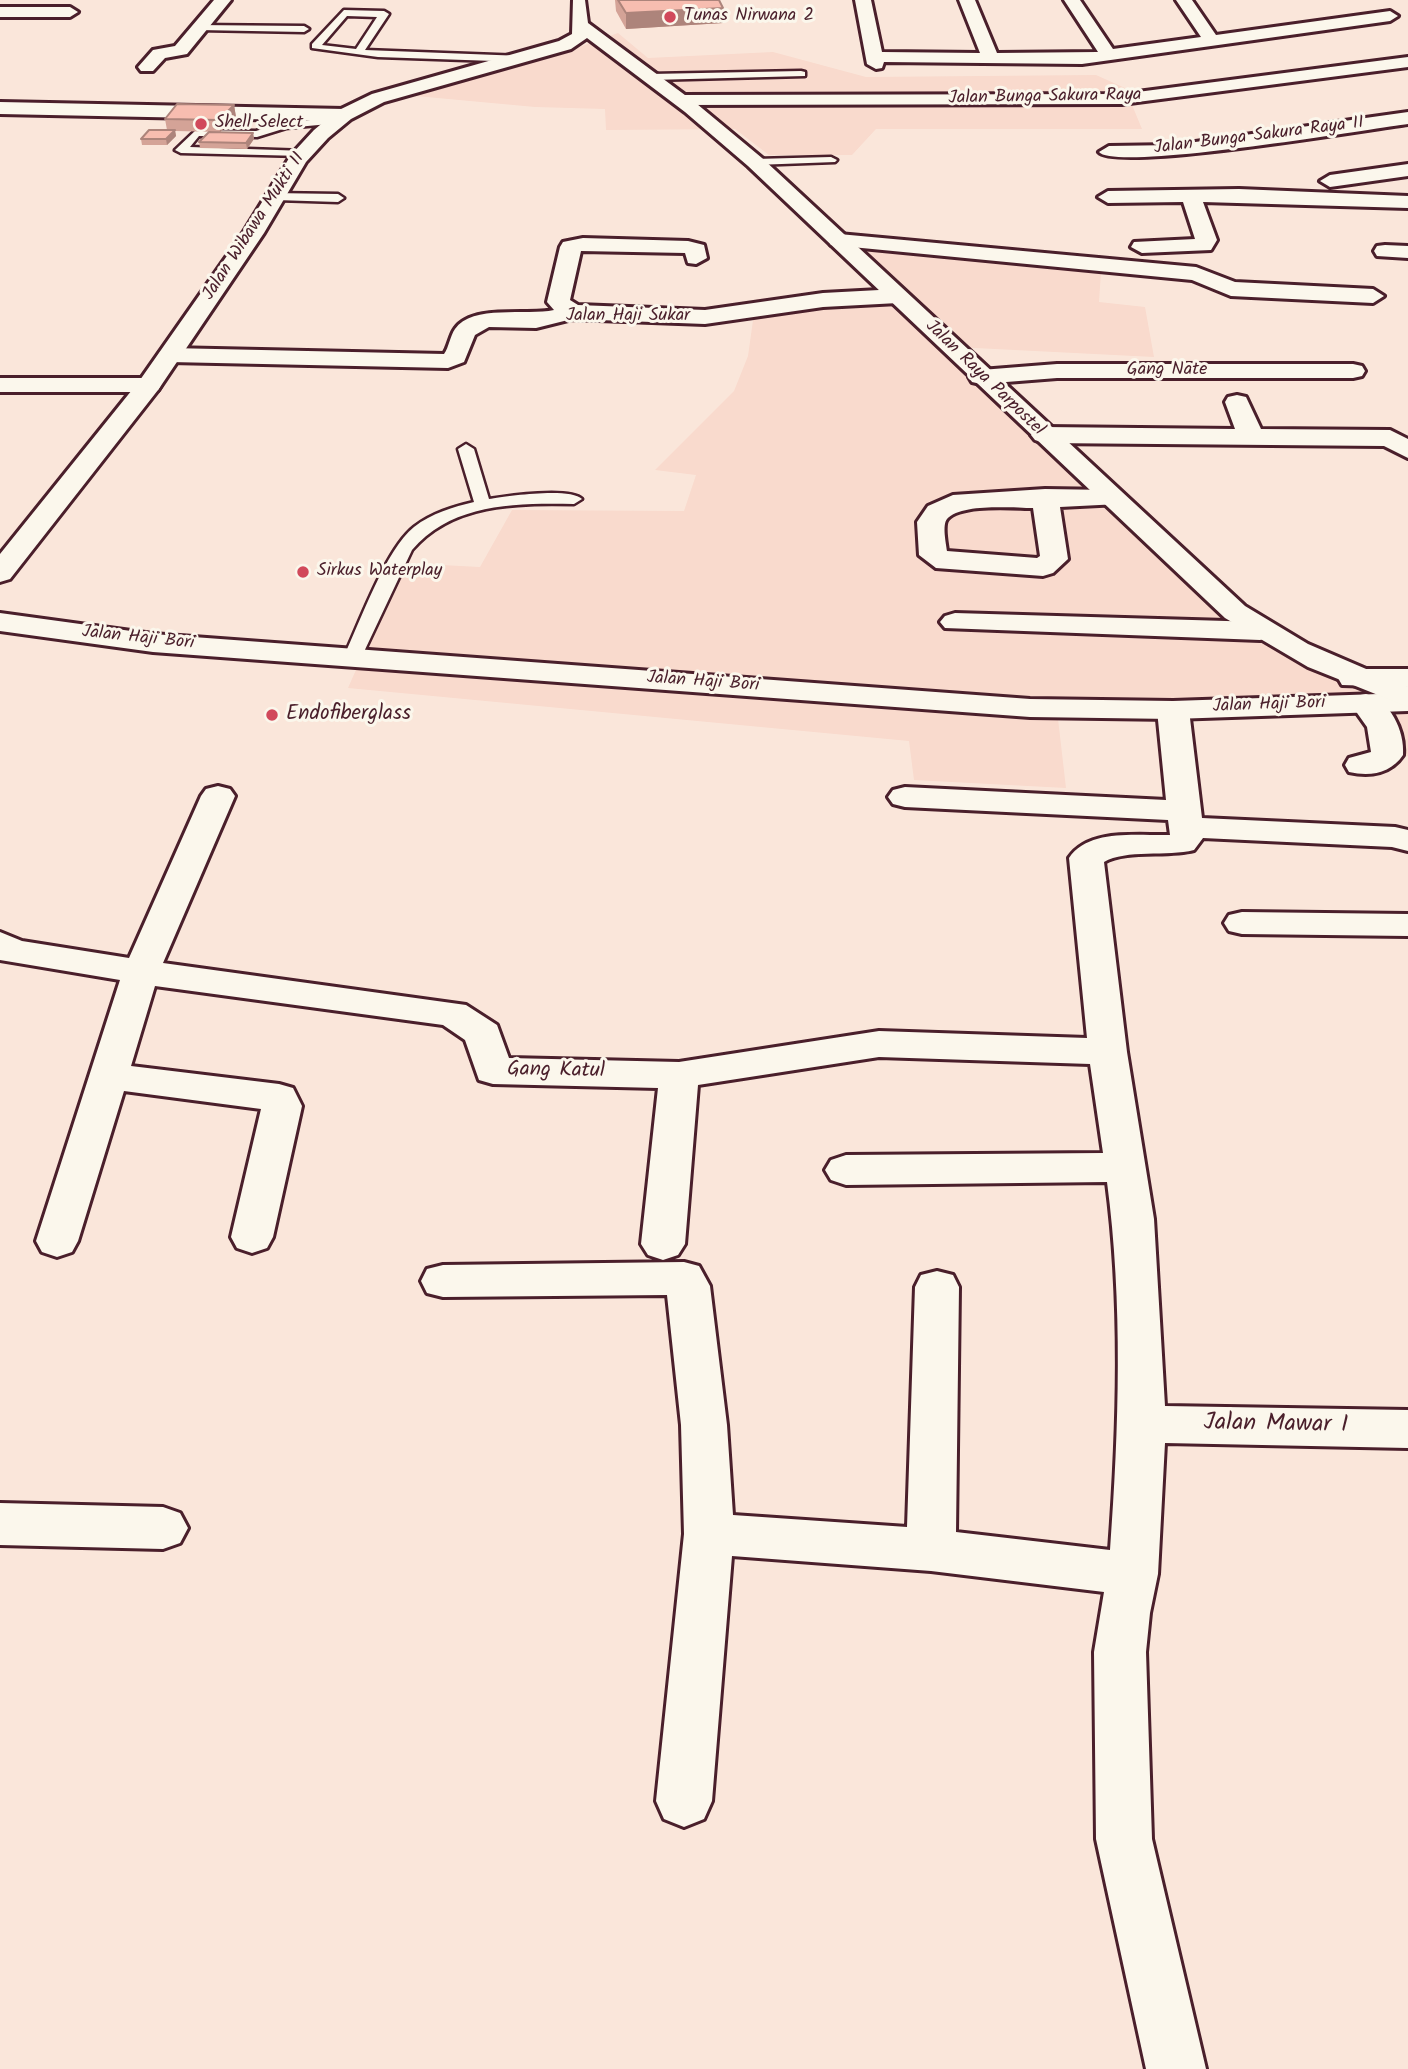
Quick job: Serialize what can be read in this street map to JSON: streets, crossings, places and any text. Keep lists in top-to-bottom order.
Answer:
{
  "streets": {
    "street": [
      "Jalan Bunga Sakura Raya",
      "Jalan Bunga Sakura Raya II",
      "Jalan Wibawa Mukti II",
      "Jalan Haji Sukar",
      "Gang Nate",
      "Jalan Raya Parpostel",
      "Jalan Haji Bori",
      "Gang Katul",
      "Jalan Mawar I"
    ]
  },
  "crossings": [
    ["Jalan Bunga Sakura Raya", "Jalan Raya Parpostel"],
    ["Jalan Wibawa Mukti II", "Jalan Haji Sukar"],
    ["Jalan Wibawa Mukti II", "Jalan Raya Parpostel"],
    ["Jalan Haji Sukar", "Jalan Raya Parpostel"],
    ["Gang Nate", "Jalan Raya Parpostel"],
    ["Jalan Raya Parpostel", "Jalan Haji Bori"]
  ],
  "places": [
    "Tunas Nirwana 2",
    "Shell Select",
    "Sirkus Waterplay",
    "Endofiberglass"
  ]
}
